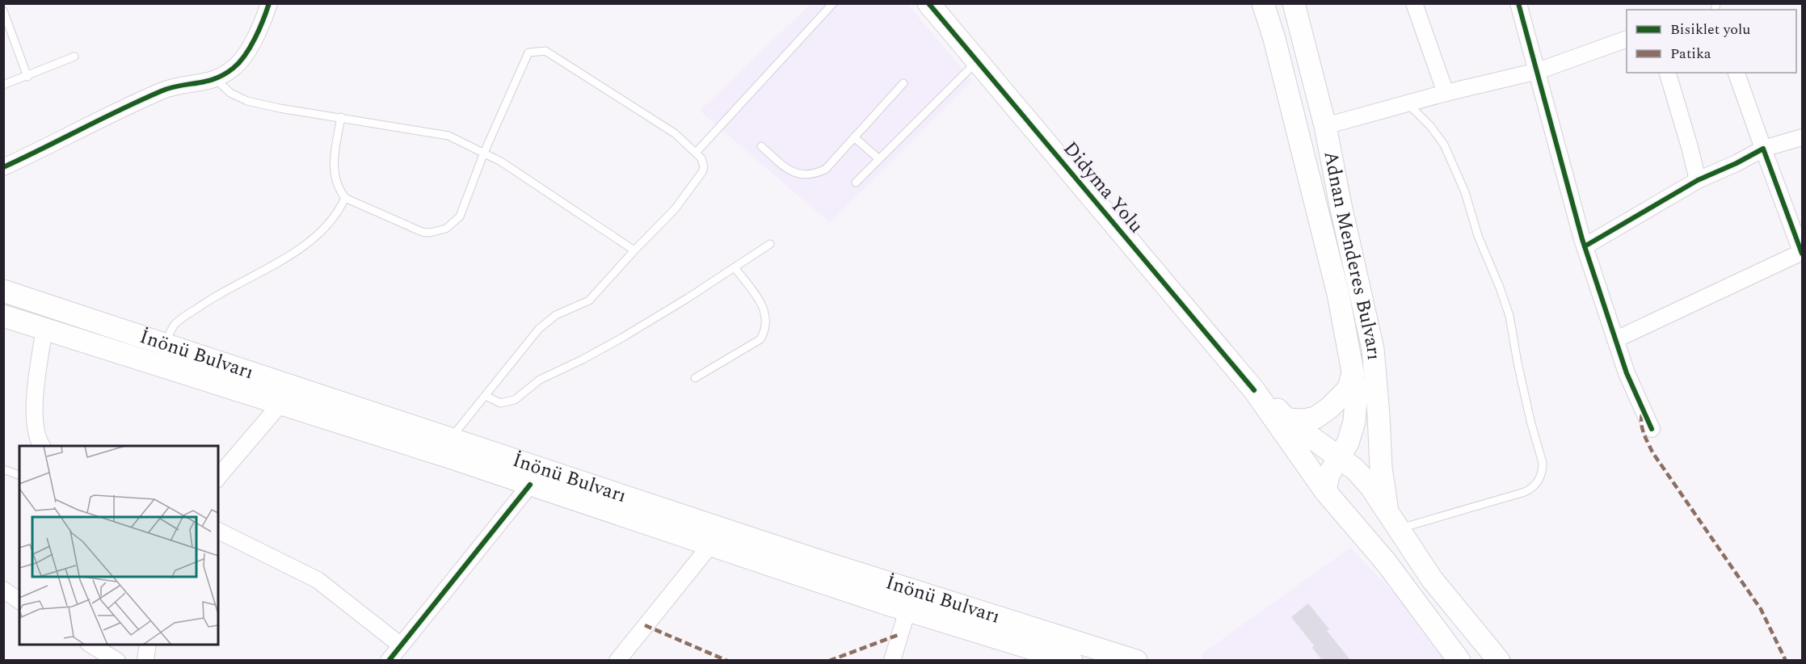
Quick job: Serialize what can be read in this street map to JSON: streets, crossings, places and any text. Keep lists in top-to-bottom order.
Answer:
{
  "streets": {
    "main road": ["Didyma Yolu", "Adnan Menderes Bulvarı", "İnönü Bulvarı"]
  },
  "legend": ["Bisiklet yolu", "Patika"]
}
